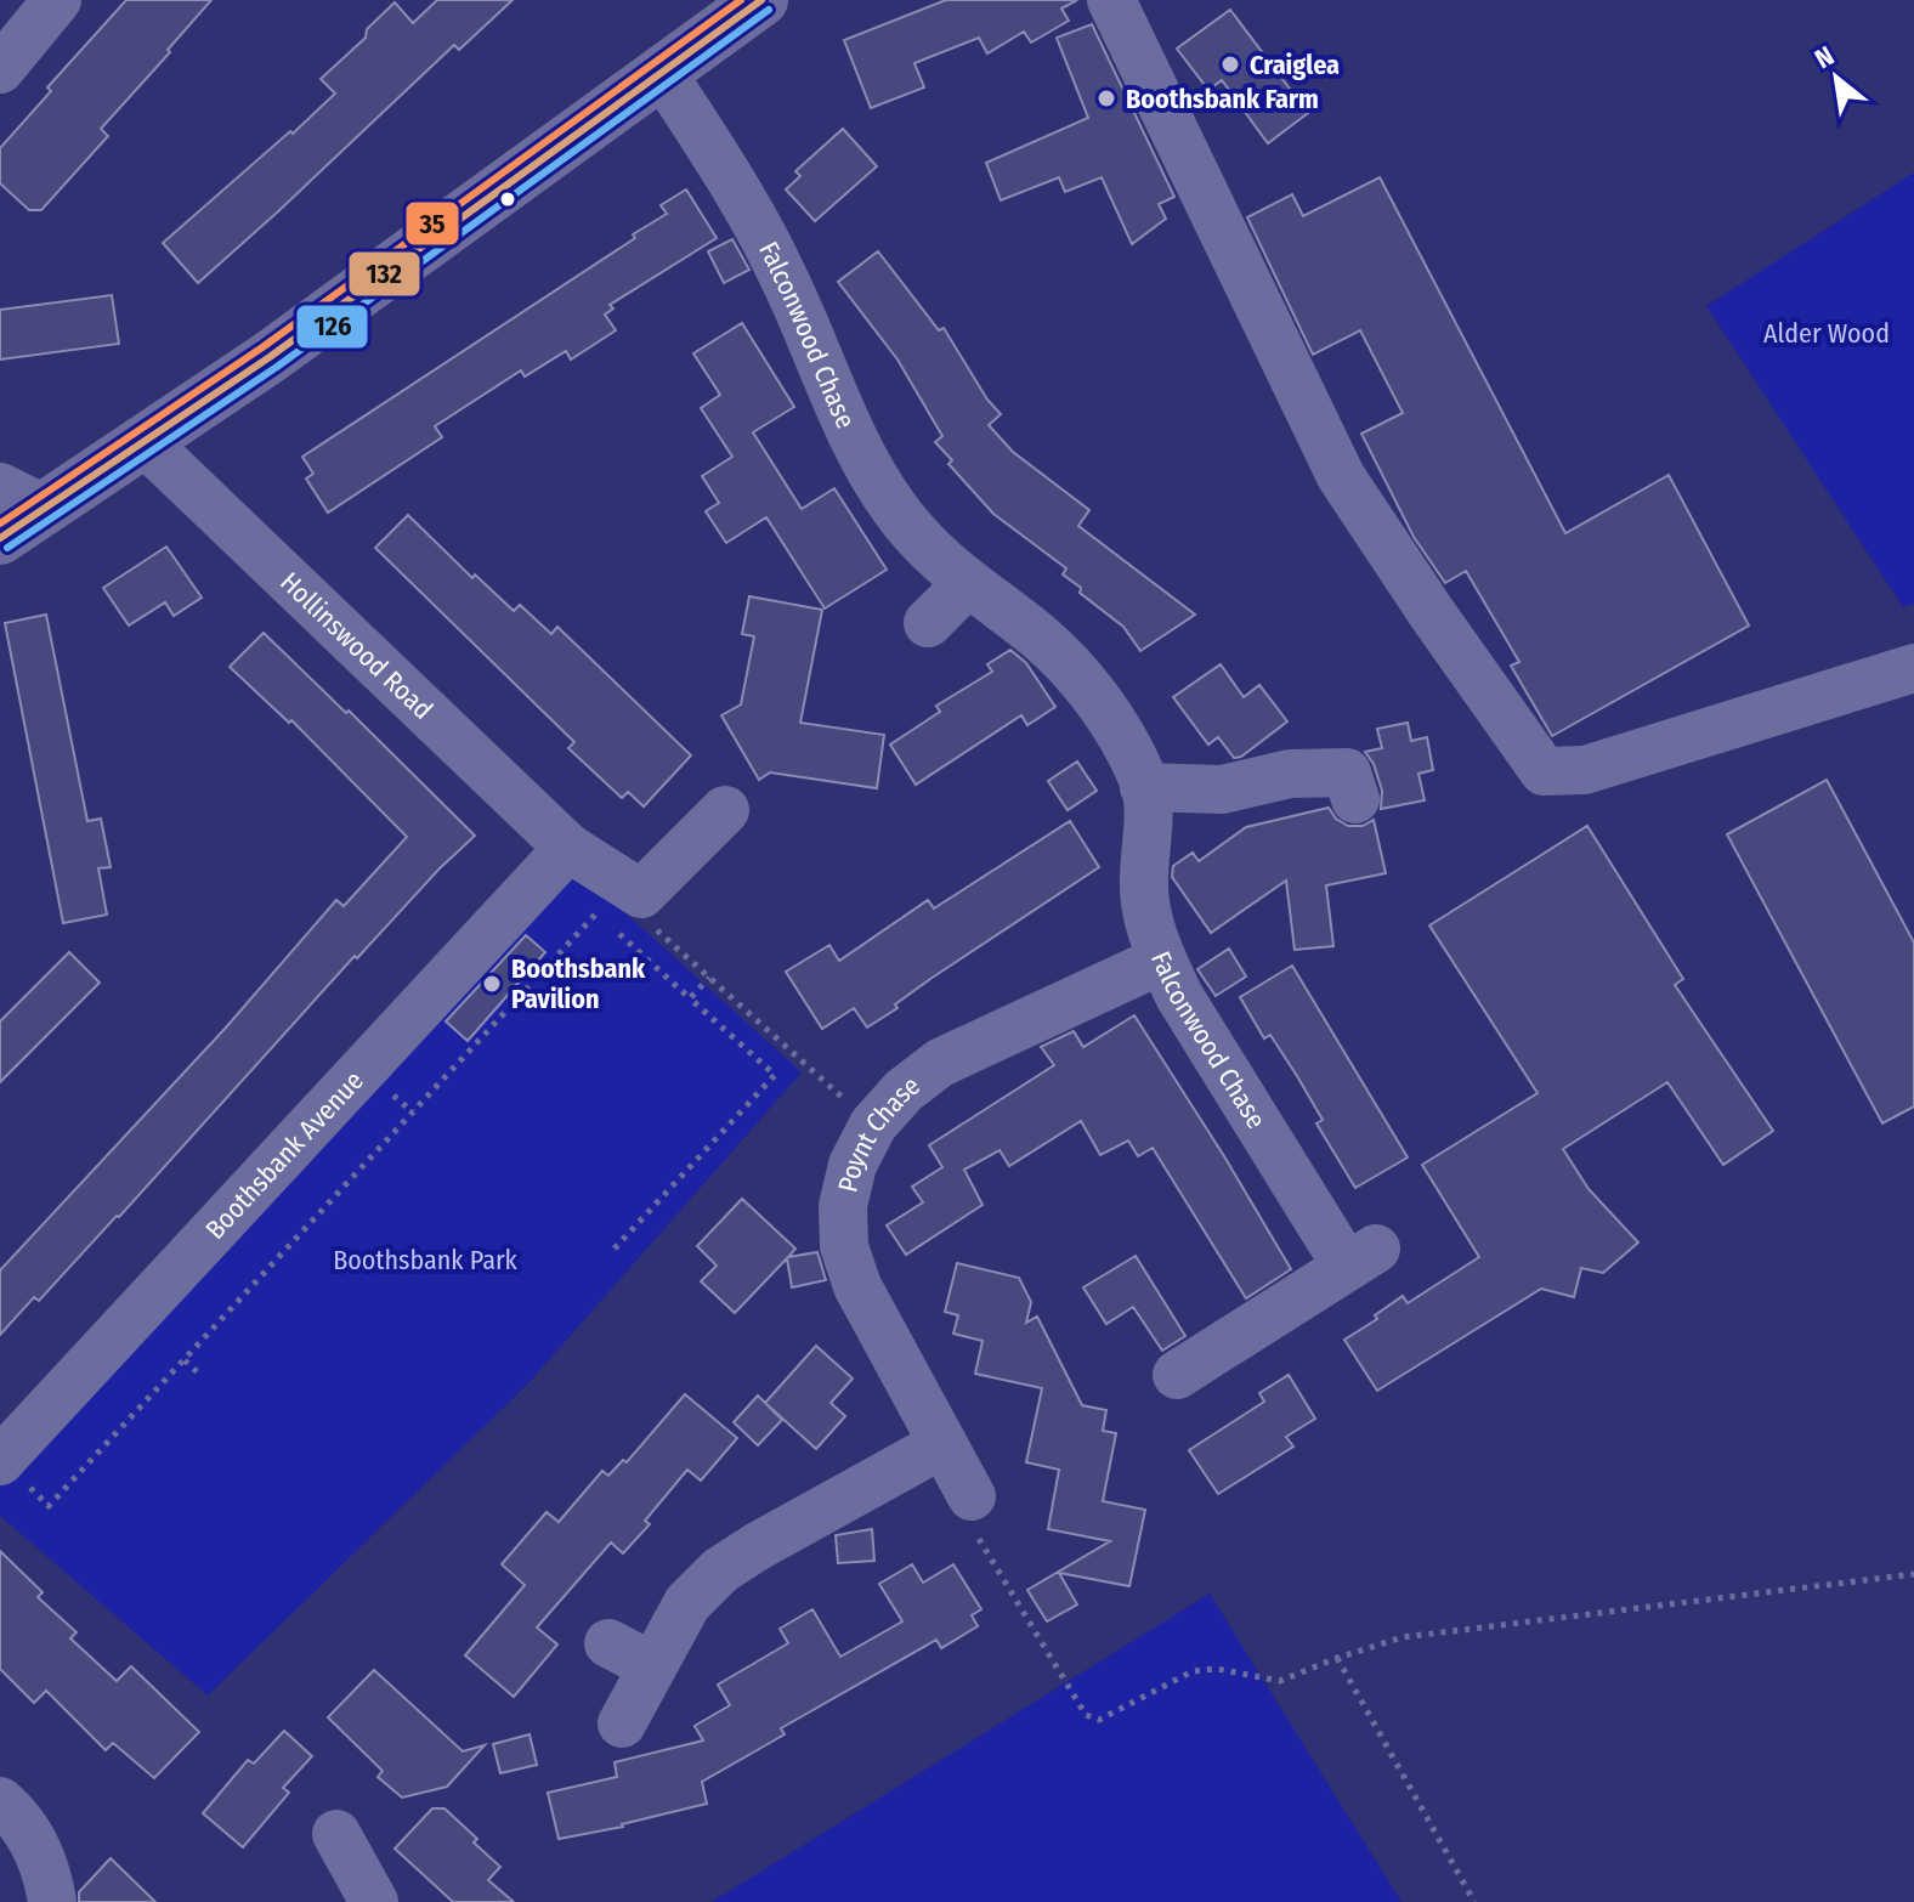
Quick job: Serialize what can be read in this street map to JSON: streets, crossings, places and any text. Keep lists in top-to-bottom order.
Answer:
{
  "streets": {
    "street": [
      "Falconwood Chase",
      "Hollinswood Road",
      "Poynt Chase",
      "Boothsbank Avenue"
    ]
  },
  "crossings": [
    ["Falconwood Chase", "Poynt Chase"],
    ["Hollinswood Road", "Boothsbank Avenue"]
  ],
  "parks": ["Alder Wood", "Boothsbank Park"],
  "places": ["Craiglea", "Boothsbank Farm", "Boothsbank Pavilion"],
  "lines": ["transit line 132", "transit line 35", "transit line 126"],
  "north": "top left"
}
